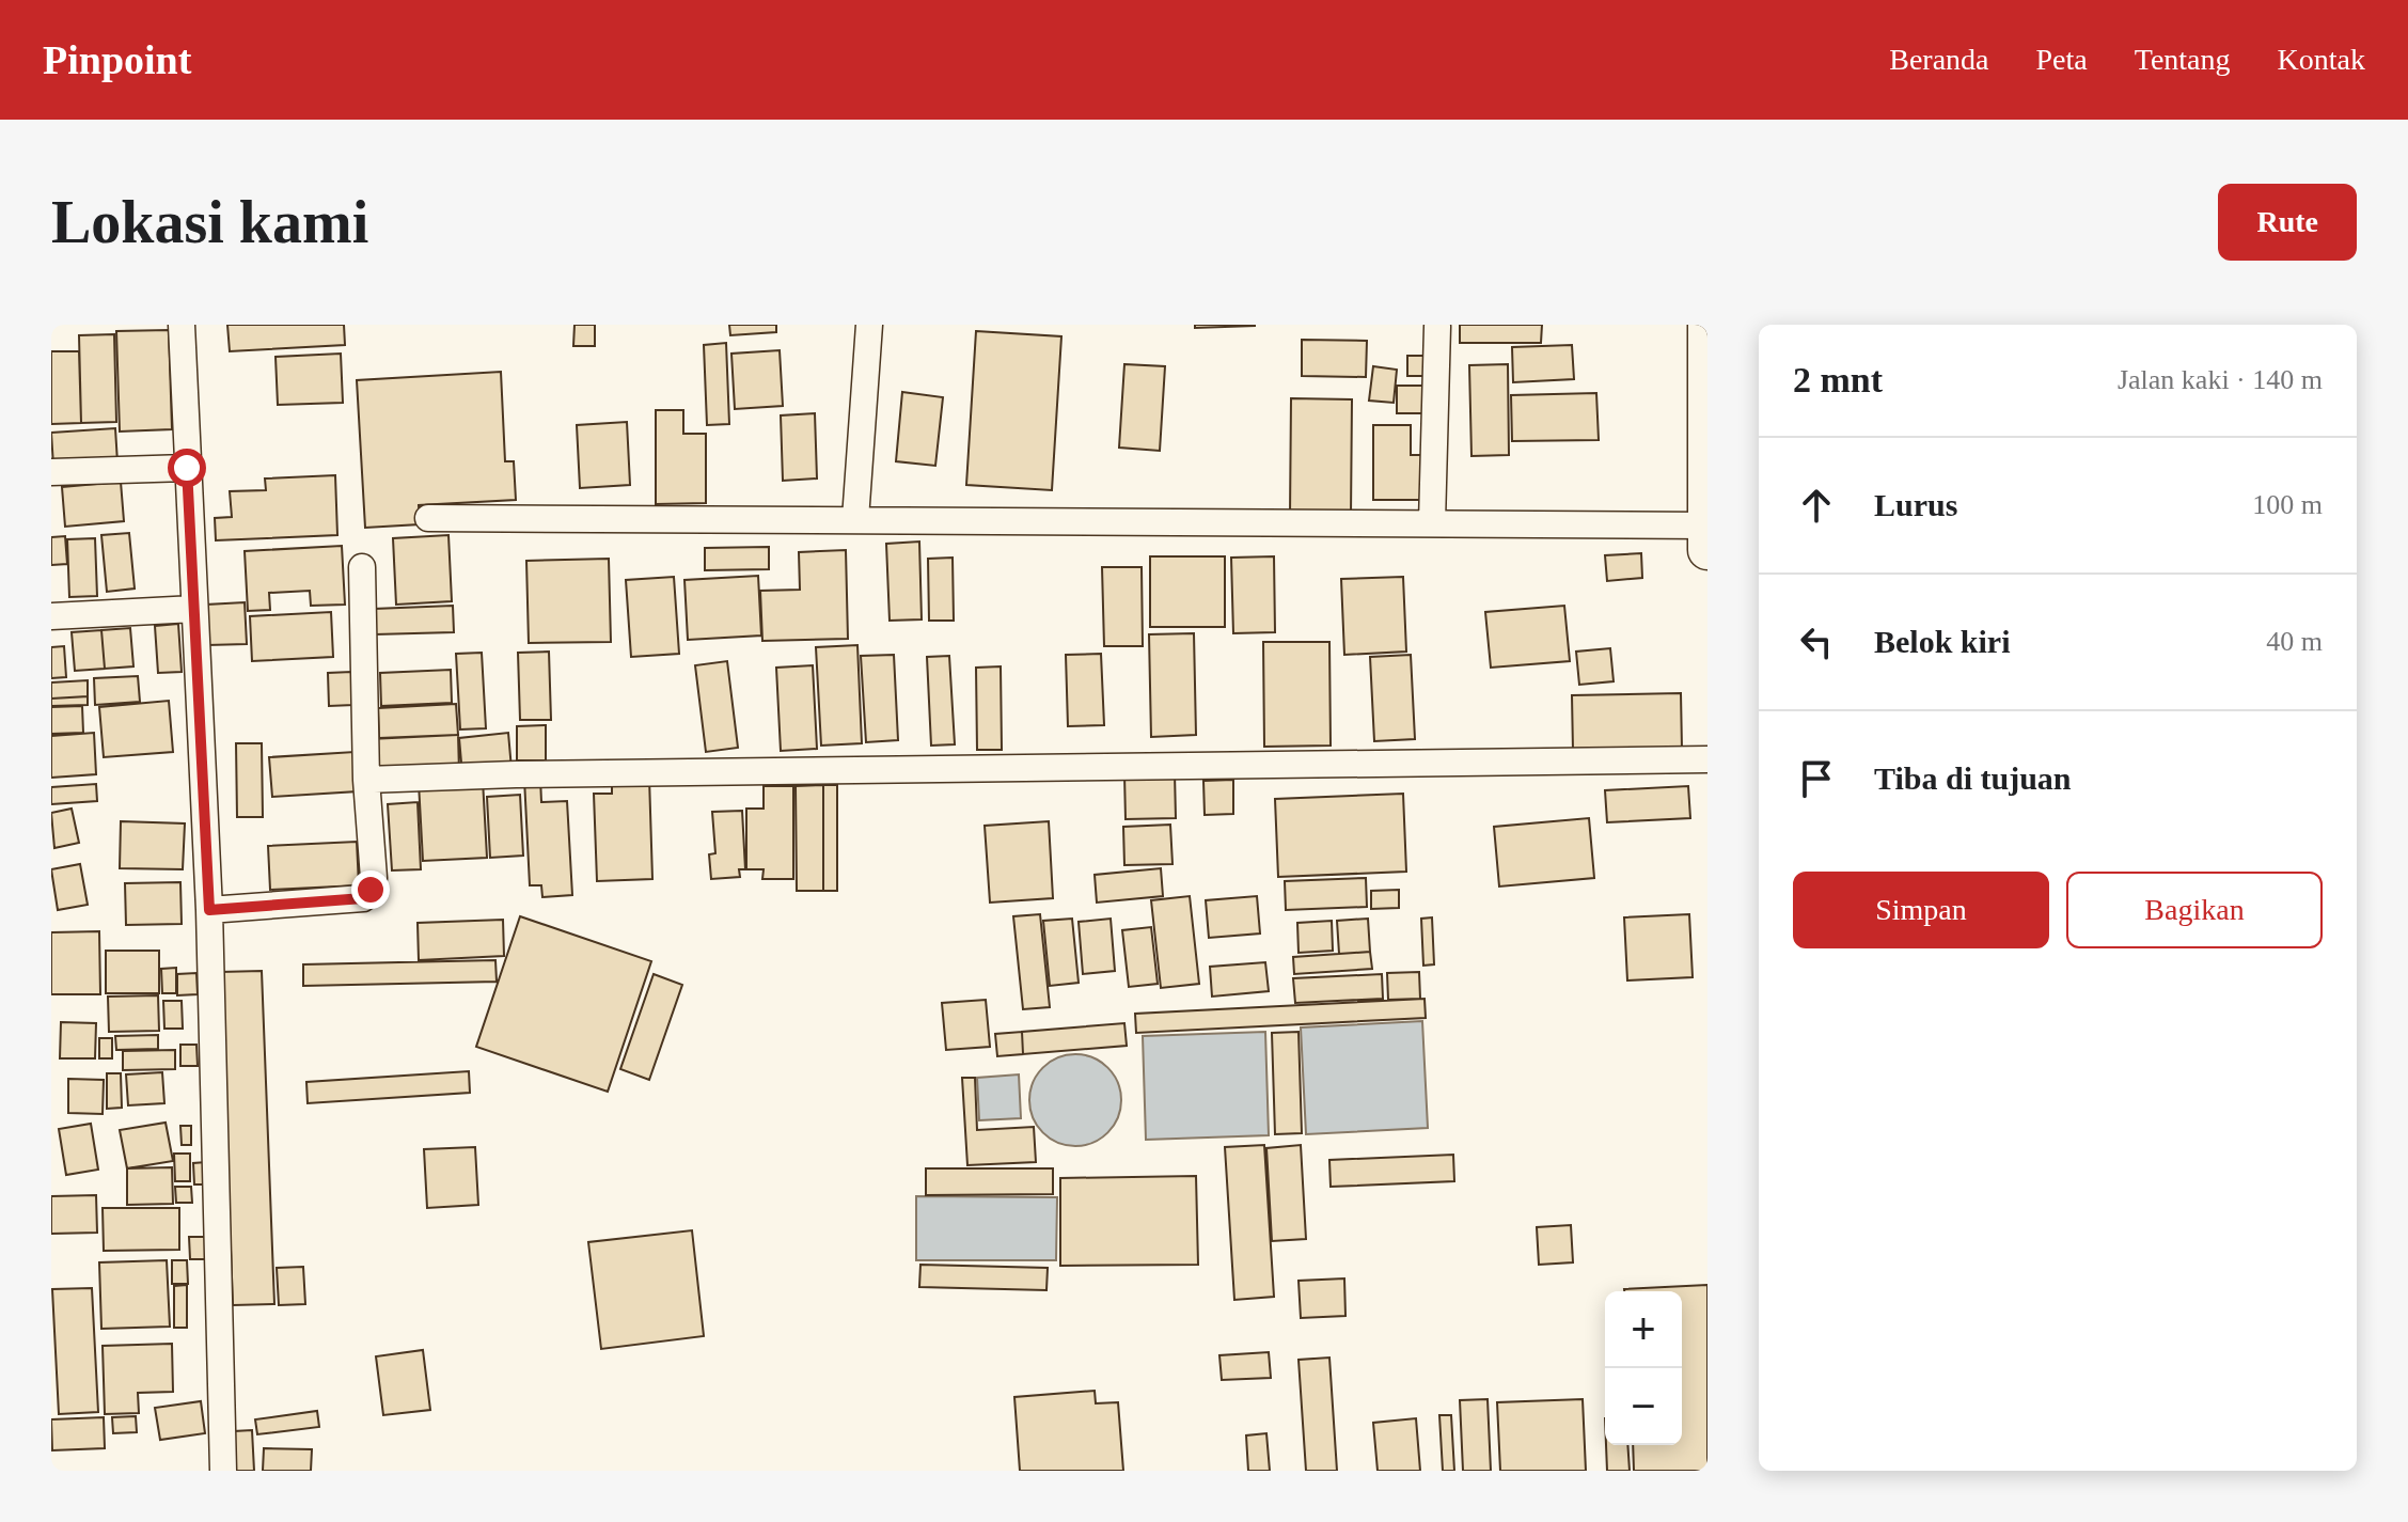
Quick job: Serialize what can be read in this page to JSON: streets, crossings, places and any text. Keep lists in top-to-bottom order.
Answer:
{
  "page": {
    "header": "Pinpoint",
    "nav": [
      "Beranda",
      "Peta",
      "Tentang",
      "Kontak"
    ],
    "buttons": [
      "Rute",
      ["Simpan", "Bagikan"]
    ],
    "title": "Lokasi kami",
    "heading": ["2 mnt", "Jalan kaki · 140 m"],
    "list": [
      ["Lurus", "100 m"],
      ["Belok kiri", "40 m"],
      "Tiba di tujuan"
    ],
    "map_buttons": ["+", "−"]
  }
}
